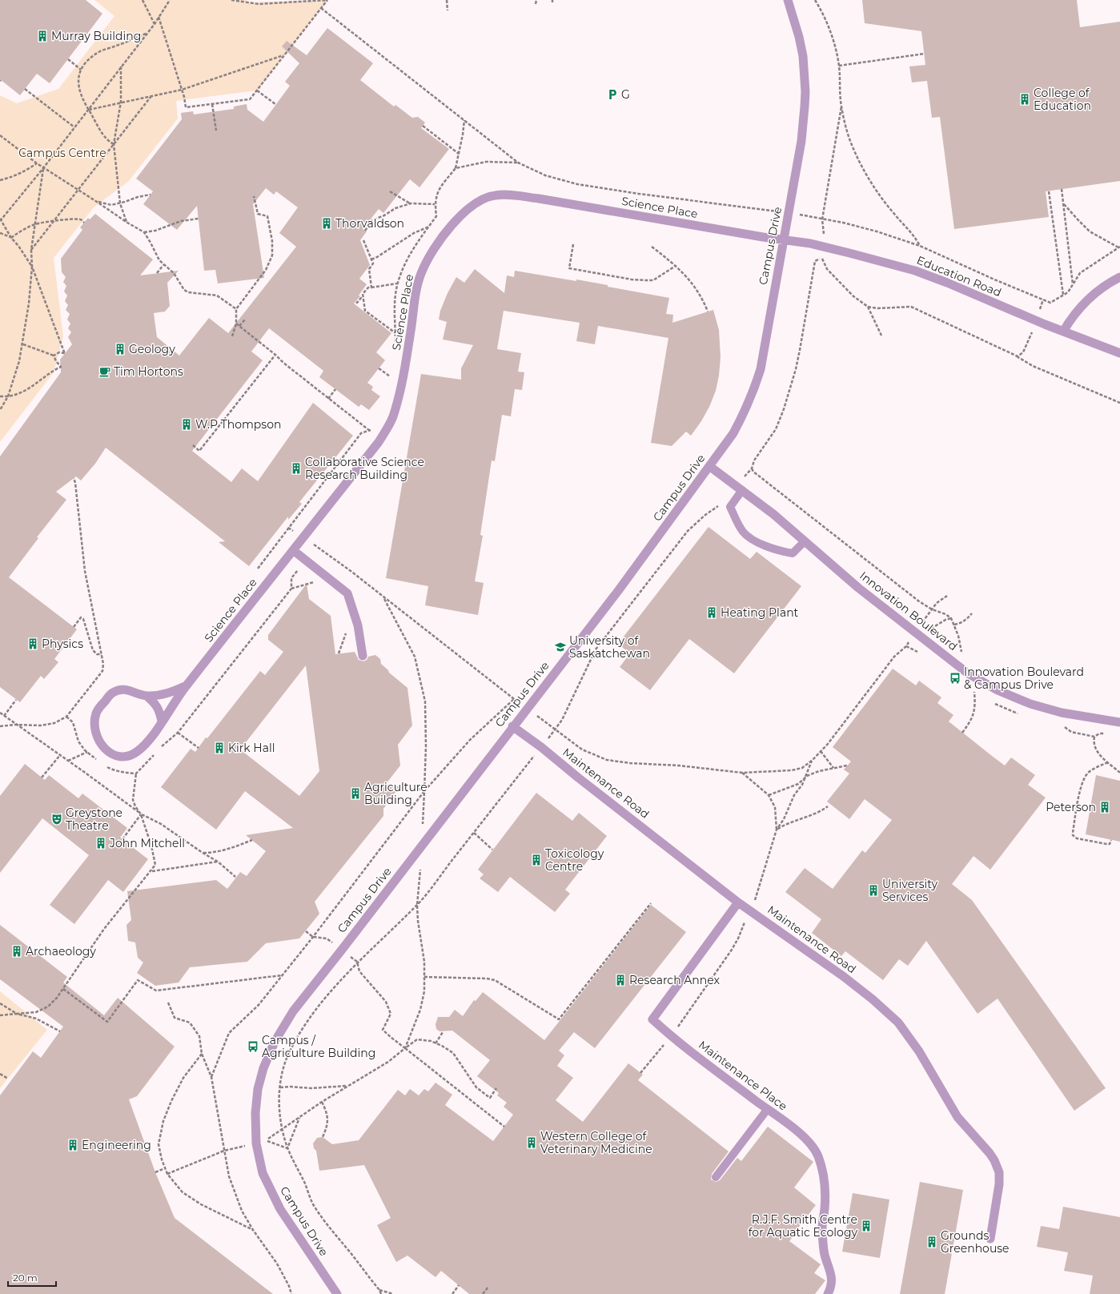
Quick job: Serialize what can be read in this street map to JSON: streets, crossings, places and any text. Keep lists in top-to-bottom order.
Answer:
{
  "streets": {
    "street": [
      "Science Place",
      "Campus Drive",
      "Education Road",
      "Innovation Boulevard",
      "Maintenance Road",
      "Maintenance Place"
    ]
  },
  "crossings": [
    ["Science Place", "Campus Drive"],
    ["Science Place", "Education Road"],
    ["Campus Drive", "Education Road"],
    ["Campus Drive", "Innovation Boulevard"],
    ["Campus Drive", "Maintenance Road"],
    ["Maintenance Road", "Maintenance Place"]
  ],
  "parks": ["Campus Centre"],
  "places": {
    "building": [
      "Murray Building",
      "College of Education",
      "Thorvaldson",
      "Geology",
      "W.P Thompson",
      "Collaborative Science Research Building",
      "Heating Plant",
      "Physics",
      "Kirk Hall",
      "Agriculture Building",
      "Peterson",
      "John Mitchell",
      "Toxicology Centre",
      "University Services",
      "Archaeology",
      "Research Annex",
      "Western College of Veterinary Medicine",
      "Engineering",
      "R.J.F. Smith Centre for Aquatic Ecology",
      "Grounds Greenhouse"
    ],
    "parking": ["G"],
    "cafe": ["Tim Hortons"],
    "school or university": ["University of Saskatchewan"],
    "bus stop": ["Innovation Boulevard & Campus Drive", "Campus / Agriculture Building"],
    "theatre": ["Greystone Theatre"]
  },
  "scale_bar": "20 m"
}
